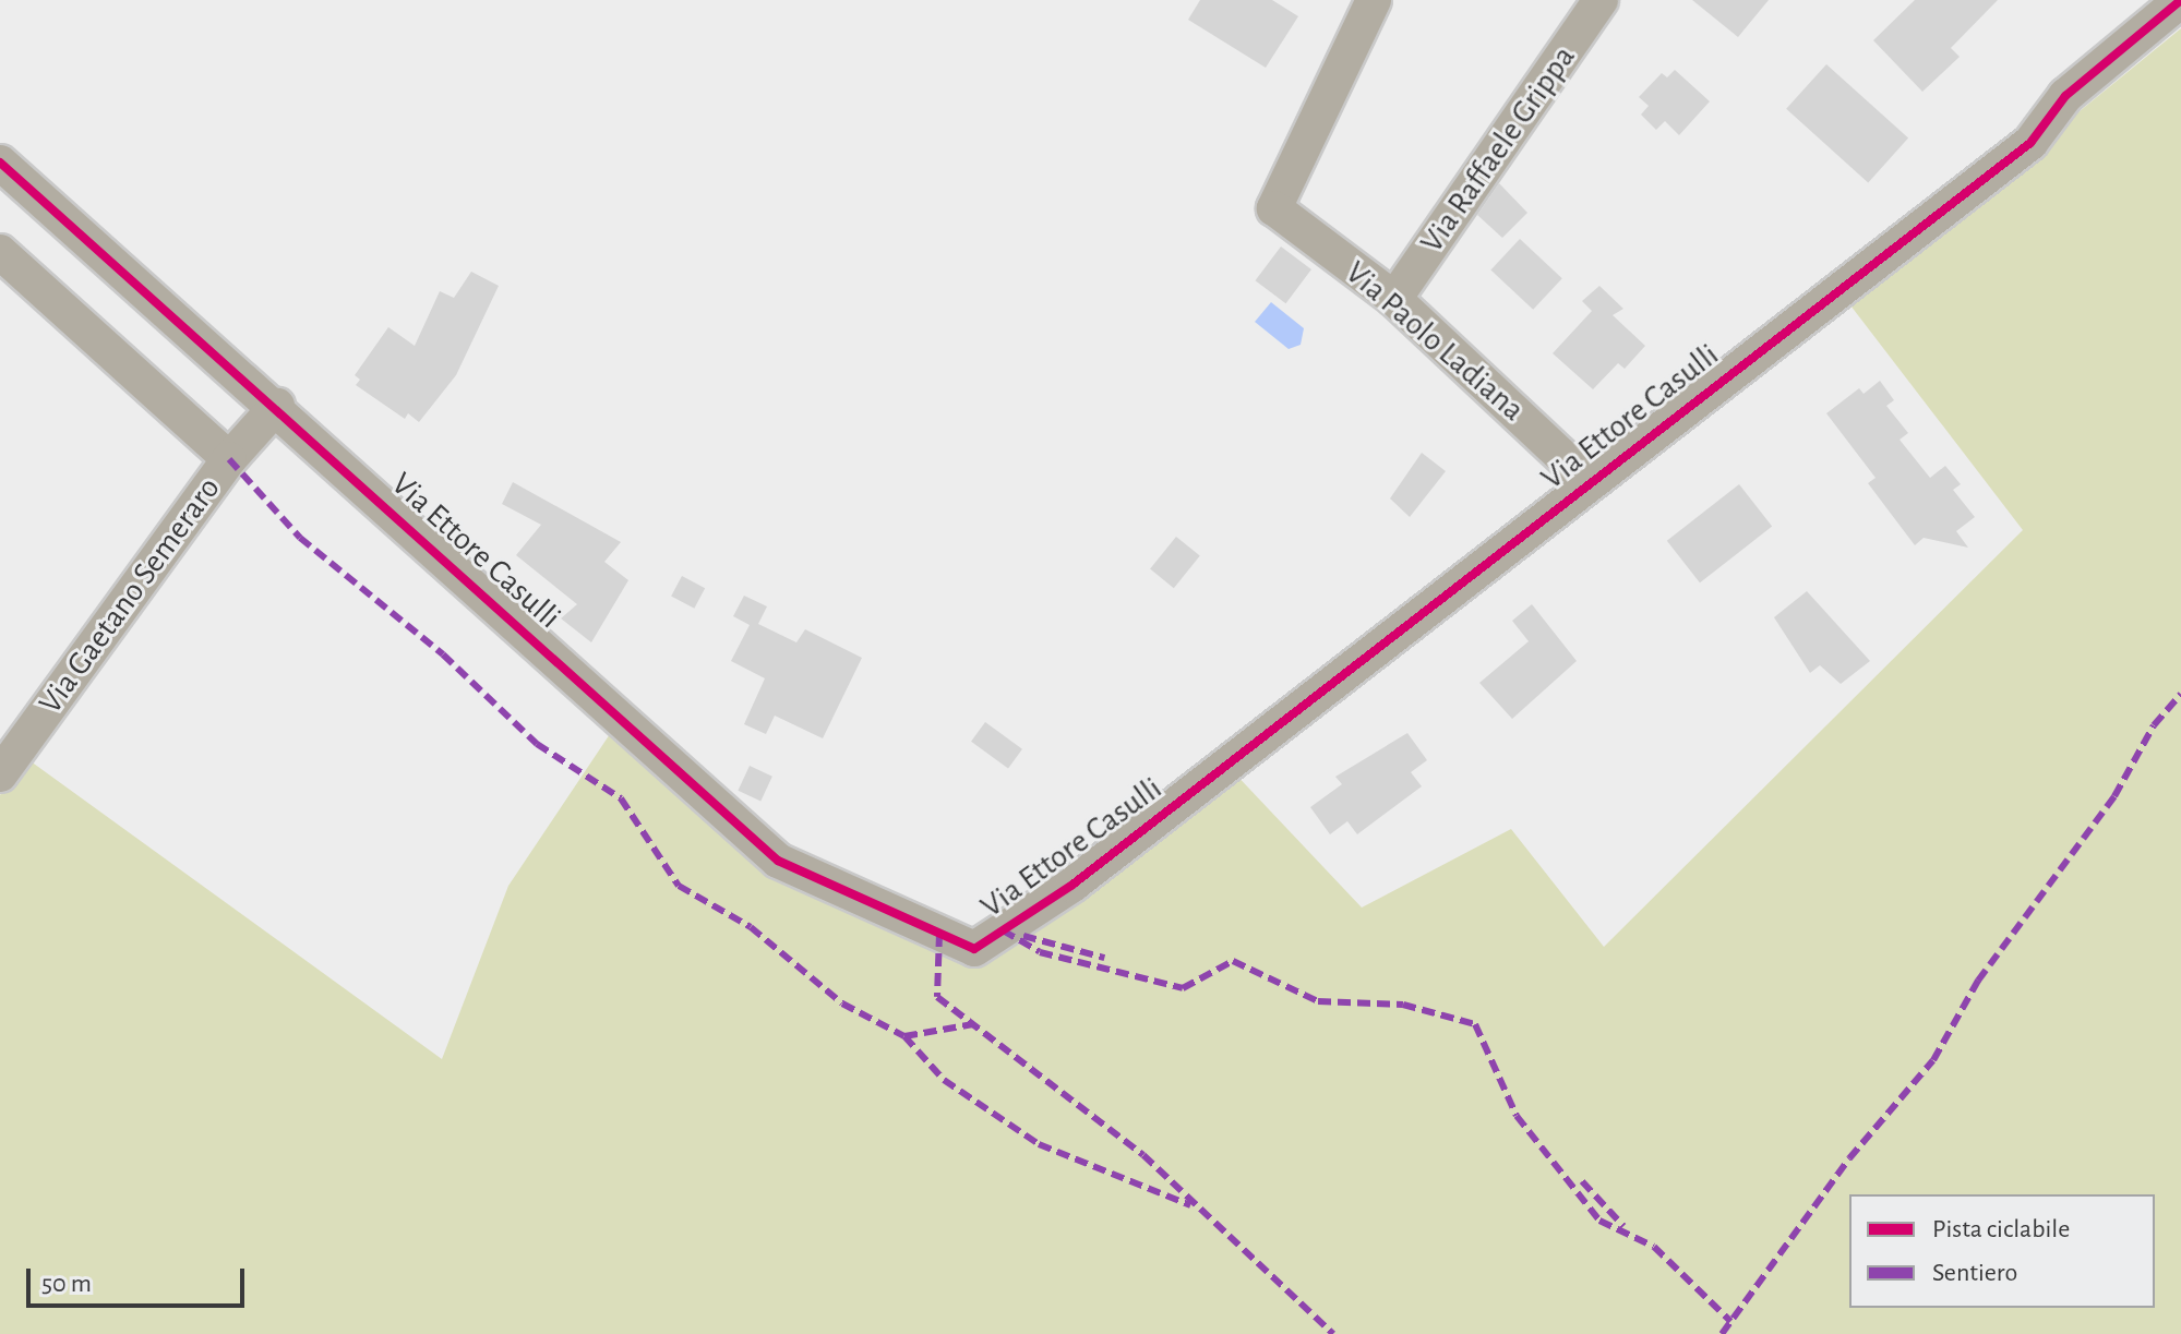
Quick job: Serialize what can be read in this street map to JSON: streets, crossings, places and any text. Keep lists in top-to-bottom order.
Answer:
{
  "streets": {
    "street": [
      "Via Raffaele Grippa",
      "Via Paolo Ladiana",
      "Via Ettore Casulli",
      "Via Gaetano Semeraro"
    ]
  },
  "crossings": [
    ["Via Raffaele Grippa", "Via Paolo Ladiana"],
    ["Via Paolo Ladiana", "Via Ettore Casulli"]
  ],
  "legend": ["Pista ciclabile", "Sentiero"],
  "scale_bar": "50 m"
}
